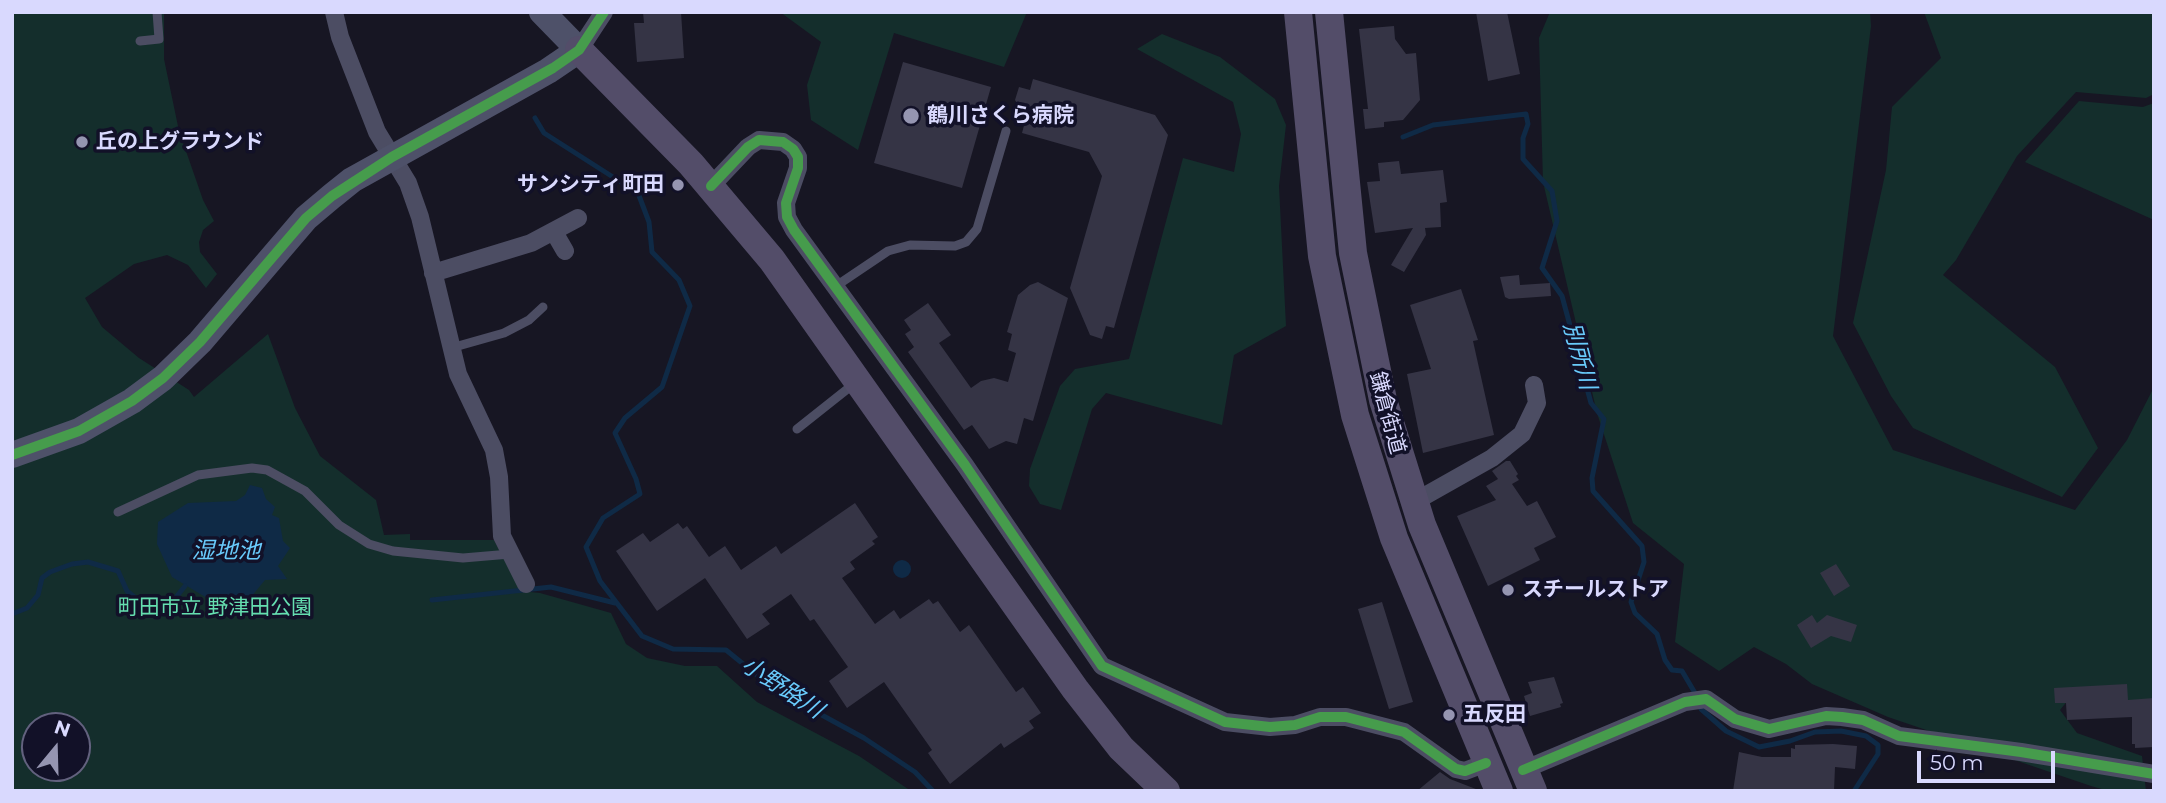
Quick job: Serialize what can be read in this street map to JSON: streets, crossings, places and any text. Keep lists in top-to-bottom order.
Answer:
{
  "streets": {
    "main road": ["鎌倉街道"]
  },
  "water": ["別所川", "湿地池", "小野路川"],
  "parks": ["町田市立 野津田公園"],
  "places": [
    "鶴川さくら病院",
    "丘の上グラウンド",
    "サンシティ町田",
    "スチールストア",
    "五反田"
  ],
  "scale_bar": "50 m",
  "north": "top"
}
